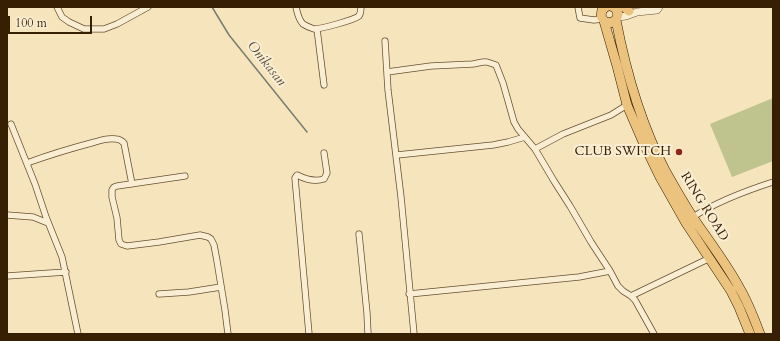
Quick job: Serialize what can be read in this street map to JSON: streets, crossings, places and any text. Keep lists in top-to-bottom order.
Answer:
{
  "streets": {
    "main road": ["RING ROAD"]
  },
  "water": ["Onikasan"],
  "places": ["CLUB SWITCH"],
  "scale_bar": "100 m"
}
